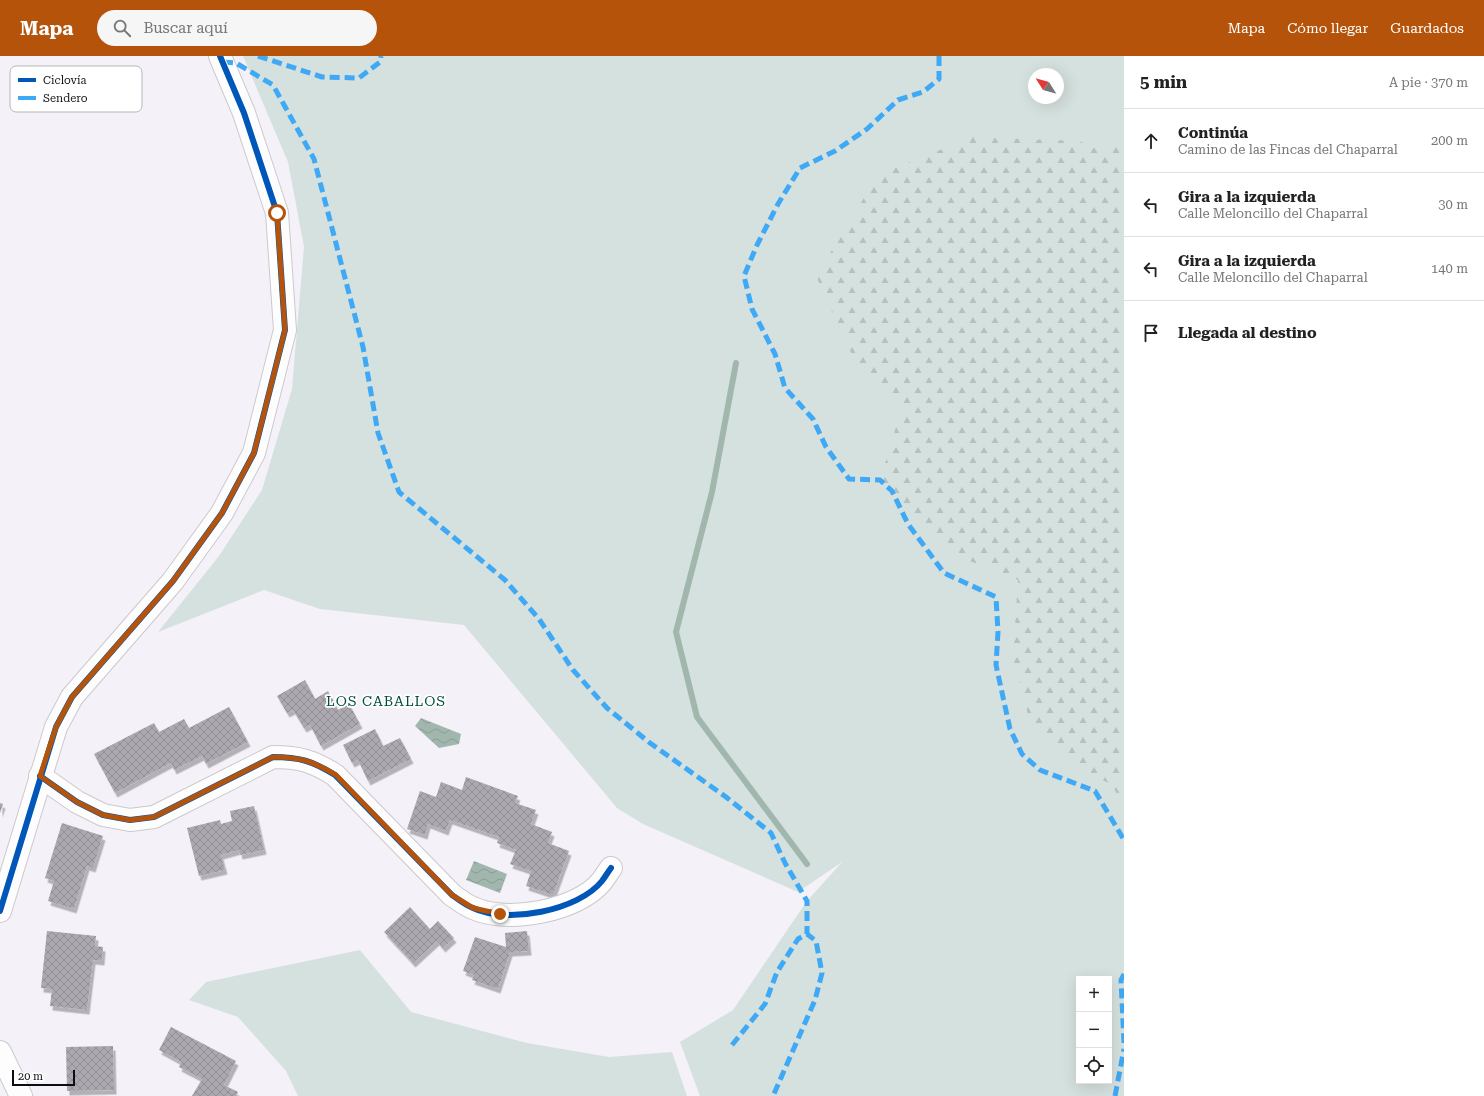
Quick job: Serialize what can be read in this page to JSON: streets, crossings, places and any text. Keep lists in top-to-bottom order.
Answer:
{
  "districts": ["LOS CABALLOS"],
  "legend": ["Ciclovía", "Sendero"],
  "scale_bar": "20 m",
  "north": "top left",
  "page": {
    "header": "Mapa",
    "search": "Buscar aquí",
    "nav": ["Mapa", "Cómo llegar", "Guardados"],
    "heading": ["5 min", "A pie · 370 m"],
    "list": [
      ["Continúa", "Camino de las Fincas del Chaparral", "200 m"],
      ["Gira a la izquierda", "Calle Meloncillo del Chaparral", "30 m"],
      ["Gira a la izquierda", "Calle Meloncillo del Chaparral", "140 m"],
      "Llegada al destino"
    ],
    "map_buttons": ["+", "−"],
    "scale": "20 m"
  }
}
